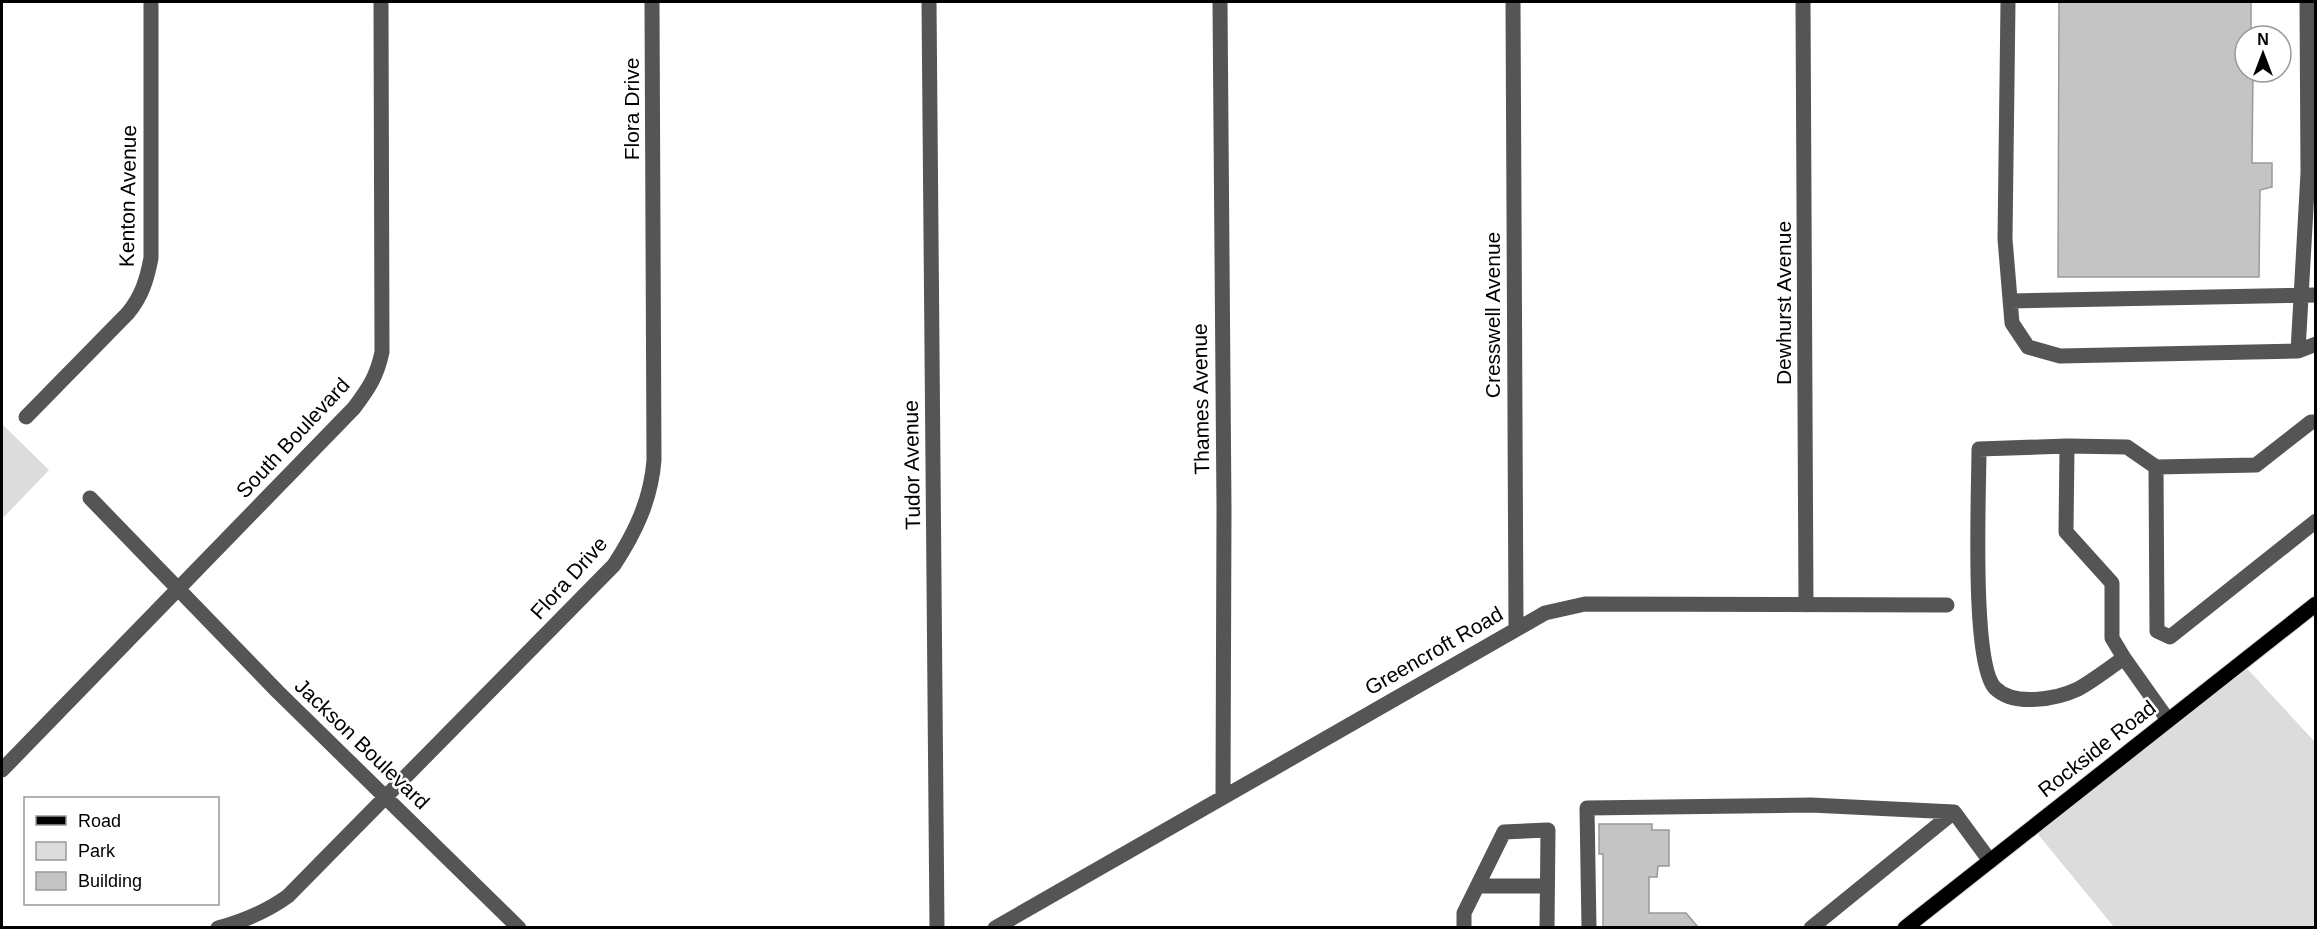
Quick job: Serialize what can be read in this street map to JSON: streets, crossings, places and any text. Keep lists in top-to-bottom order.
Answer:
{
  "streets": {
    "main road": ["Rockside Road"],
    "street": [
      "Flora Drive",
      "Kenton Avenue",
      "Dewhurst Avenue",
      "Cresswell Avenue",
      "Thames Avenue",
      "South Boulevard",
      "Tudor Avenue",
      "Greencroft Road",
      "Jackson Boulevard"
    ]
  },
  "crossings": [
    ["Flora Drive", "Jackson Boulevard"],
    ["Dewhurst Avenue", "Greencroft Road"],
    ["Cresswell Avenue", "Greencroft Road"],
    ["Thames Avenue", "Greencroft Road"],
    ["South Boulevard", "Jackson Boulevard"]
  ],
  "legend": ["Road", "Park", "Building"],
  "north": "top"
}
